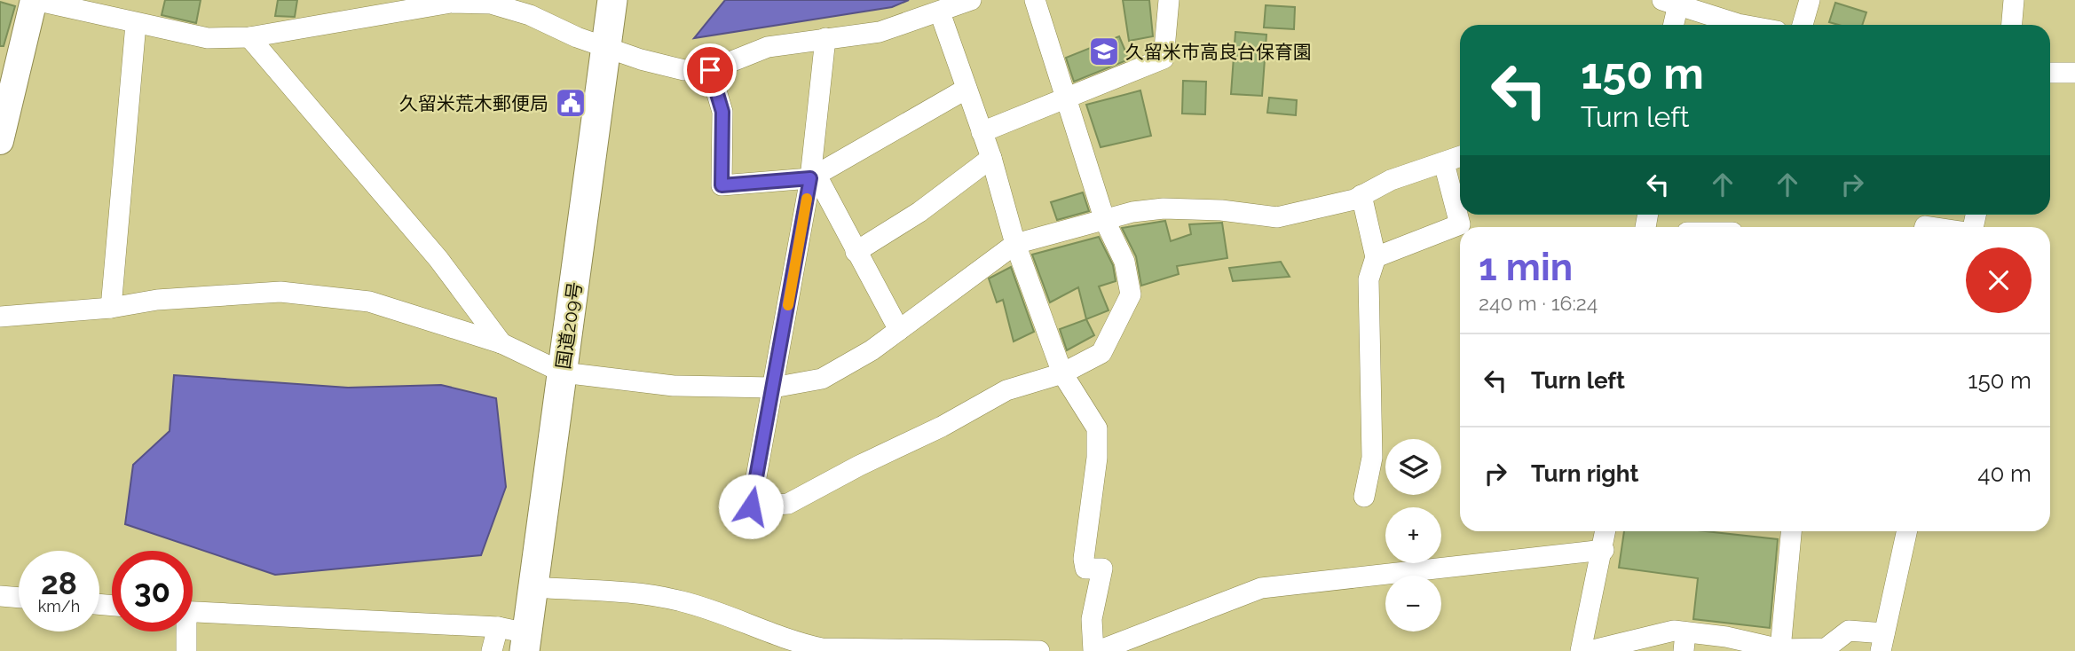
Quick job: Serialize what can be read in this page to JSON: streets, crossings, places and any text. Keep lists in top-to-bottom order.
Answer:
{
  "streets": {
    "highway": ["国道209号"]
  },
  "places": {
    "school or university": ["久留米市高良台保育園"],
    "public building": ["久留米荒木郵便局"]
  },
  "page": {
    "turn": ["150 m", "Turn left"],
    "heading": ["1 min", "240 m · 16:24"],
    "list": [
      {
        "name": "Turn left",
        "value": "150 m"
      },
      {
        "name": "Turn right",
        "value": "40 m"
      }
    ],
    "map_buttons": ["+", "−"],
    "speed": "28 km/h",
    "limit": "30"
  }
}
